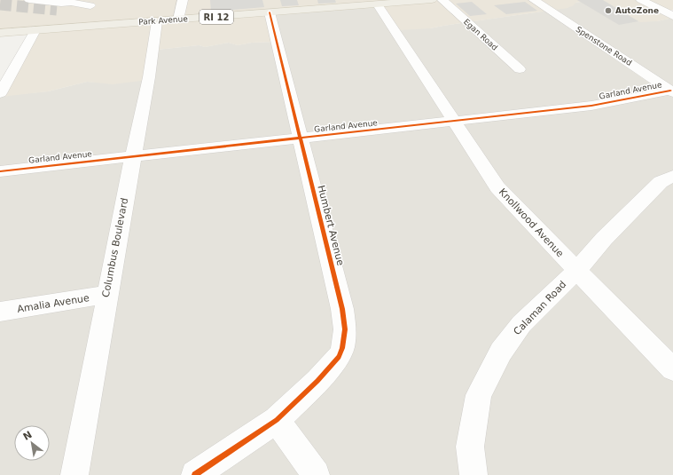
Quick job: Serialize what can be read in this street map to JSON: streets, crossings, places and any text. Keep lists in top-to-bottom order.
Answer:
{
  "streets": {
    "main road": ["RI 12", "Park Avenue"],
    "street": [
      "Egan Road",
      "Spenstone Road",
      "Garland Avenue",
      "Knollwood Avenue",
      "Humbert Avenue",
      "Columbus Boulevard",
      "Amalia Avenue",
      "Calaman Road"
    ]
  },
  "crossings": [
    ["Park Avenue", "Knollwood Avenue"],
    ["Park Avenue", "Humbert Avenue"],
    ["Park Avenue", "Columbus Boulevard"],
    ["Spenstone Road", "Garland Avenue"],
    ["Garland Avenue", "Knollwood Avenue"],
    ["Garland Avenue", "Humbert Avenue"],
    ["Garland Avenue", "Columbus Boulevard"],
    ["Knollwood Avenue", "Calaman Road"],
    ["Columbus Boulevard", "Amalia Avenue"]
  ],
  "places": ["AutoZone"],
  "north": "top left"
}
